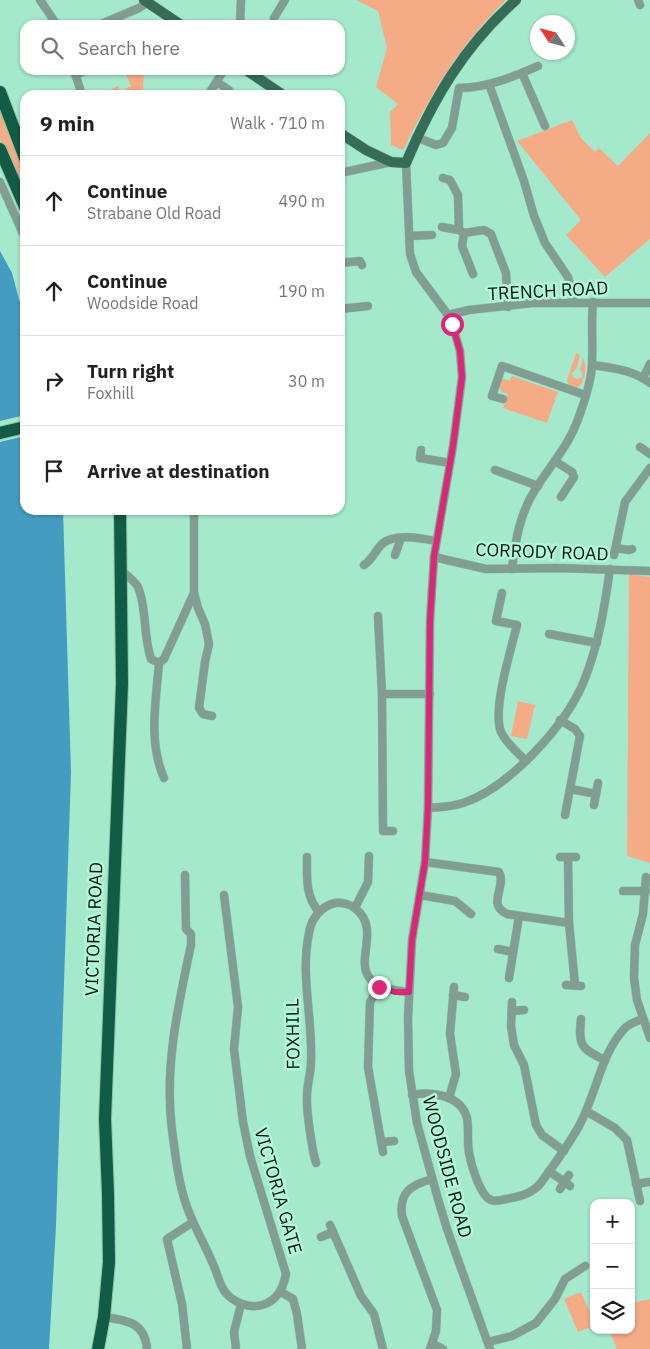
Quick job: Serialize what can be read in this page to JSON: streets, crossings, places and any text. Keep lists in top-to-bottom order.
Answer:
{
  "streets": {
    "highway": ["VICTORIA ROAD"],
    "street": [
      "TRENCH ROAD",
      "CORRODY ROAD",
      "FOXHILL",
      "WOODSIDE ROAD",
      "VICTORIA GATE"
    ]
  },
  "crossings": [
    ["TRENCH ROAD", "WOODSIDE ROAD"],
    ["CORRODY ROAD", "WOODSIDE ROAD"]
  ],
  "north": "top left",
  "page": {
    "search": "Search here",
    "heading": ["9 min", "Walk · 710 m"],
    "list": [
      ["Continue", "Strabane Old Road", "490 m"],
      ["Continue", "Woodside Road", "190 m"],
      ["Turn right", "Foxhill", "30 m"],
      "Arrive at destination"
    ],
    "map_buttons": ["+", "−"]
  }
}
